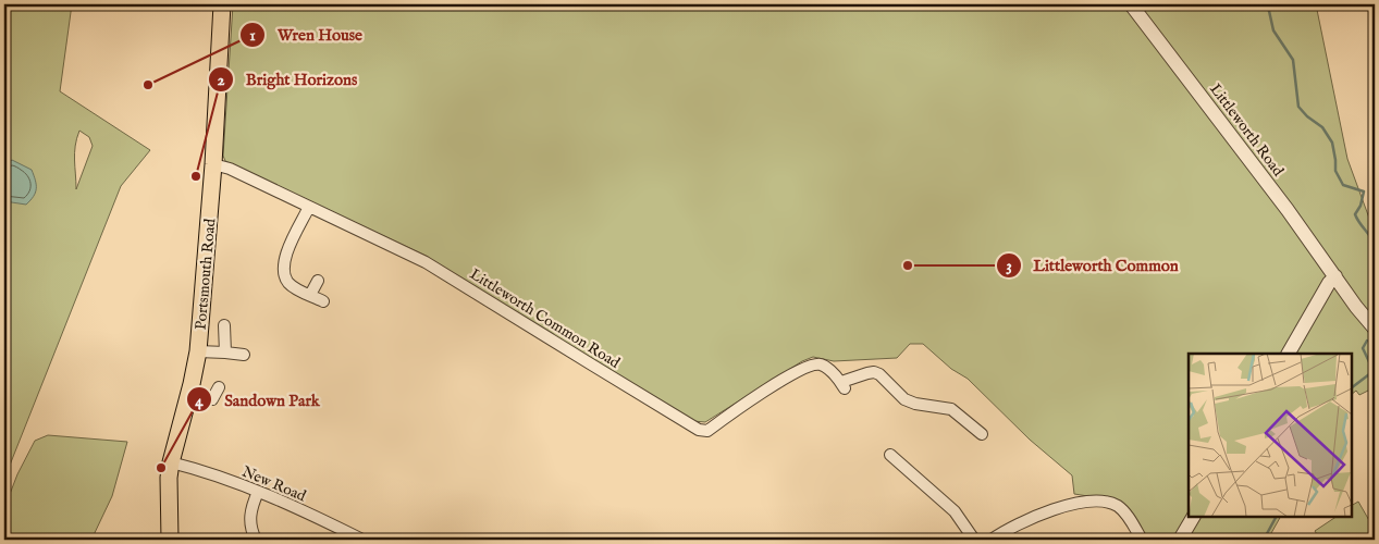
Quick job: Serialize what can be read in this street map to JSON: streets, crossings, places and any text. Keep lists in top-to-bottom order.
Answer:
{
  "streets": {
    "main road": ["Portsmouth Road"],
    "street": ["Littleworth Road", "Littleworth Common Road", "New Road"]
  },
  "crossings": [
    ["Portsmouth Road", "Littleworth Common Road"],
    ["Portsmouth Road", "New Road"]
  ],
  "places": [
    "Wren House",
    "Bright Horizons",
    "Littleworth Common",
    "Sandown Park"
  ]
}
